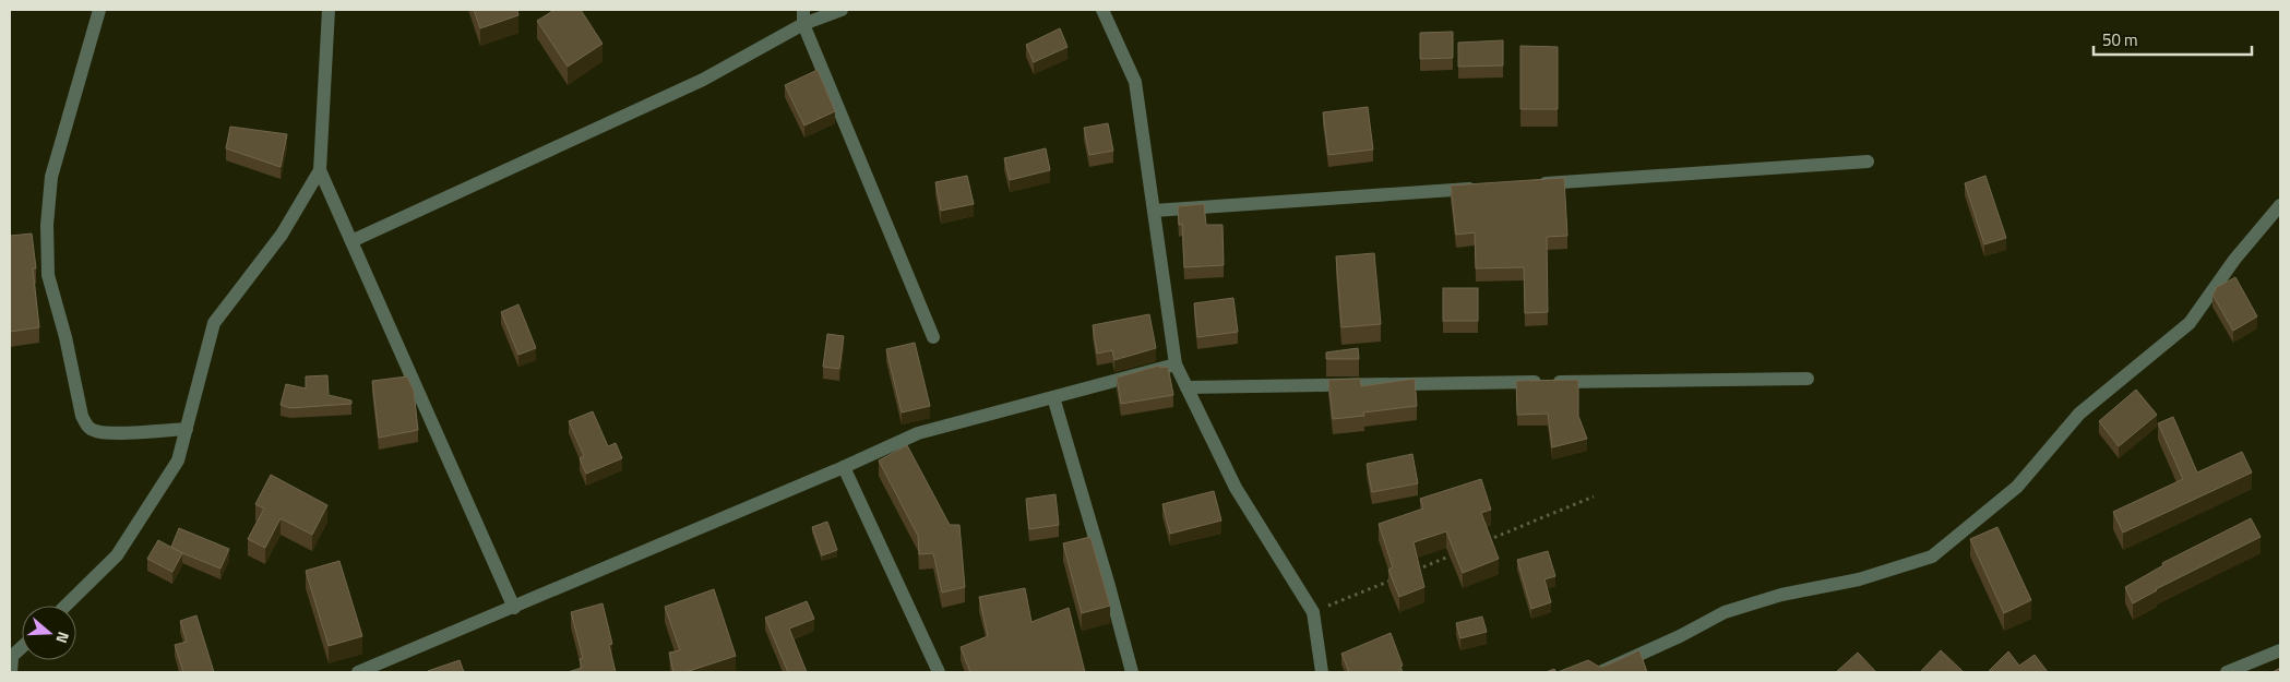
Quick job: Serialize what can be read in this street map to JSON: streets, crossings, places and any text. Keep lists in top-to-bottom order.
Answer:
{
  "scale_bar": "50 m",
  "north": "right"
}
